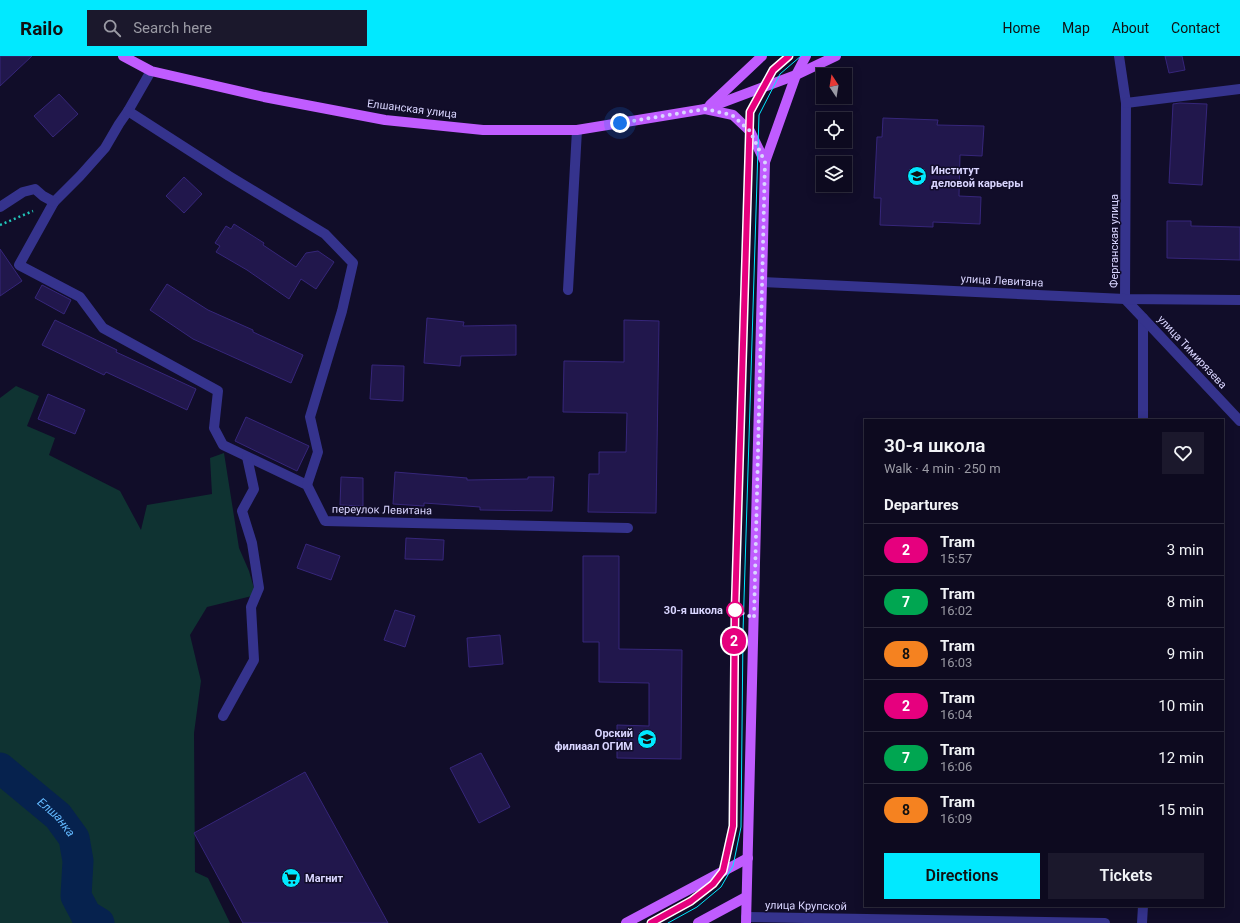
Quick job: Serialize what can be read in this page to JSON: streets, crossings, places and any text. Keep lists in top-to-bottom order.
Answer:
{
  "streets": {
    "main road": ["Елшанская улица"],
    "street": [
      "Ферганская улица",
      "улица Левитана",
      "улица Тимирязева",
      "переулок Левитана",
      "улица Крупской"
    ]
  },
  "crossings": [
    ["Ферганская улица", "улица Левитана"],
    ["Ферганская улица", "улица Тимирязева"]
  ],
  "water": ["Елшанка"],
  "places": {
    "school or university": ["Институт деловой карьеры", "Орский филиаал ОГИМ"],
    "other": ["30-я школа"],
    "supermarket": ["Магнит"]
  },
  "lines": ["tram line 2"],
  "north": "top",
  "page": {
    "header": "Railo",
    "search": "Search here",
    "nav": [
      "Home",
      "Map",
      "About",
      "Contact"
    ],
    "on_map": "2",
    "heading": [
      ["30-я школа", "Walk · 4 min · 250 m"],
      "Departures"
    ],
    "list": [
      {
        "mark": "2",
        "name": "Tram",
        "note": "15:57",
        "value": "3 min"
      },
      {
        "mark": "7",
        "name": "Tram",
        "note": "16:02",
        "value": "8 min"
      },
      {
        "mark": "8",
        "name": "Tram",
        "note": "16:03",
        "value": "9 min"
      },
      {
        "mark": "2",
        "name": "Tram",
        "note": "16:04",
        "value": "10 min"
      },
      {
        "mark": "7",
        "name": "Tram",
        "note": "16:06",
        "value": "12 min"
      },
      {
        "mark": "8",
        "name": "Tram",
        "note": "16:09",
        "value": "15 min"
      }
    ],
    "buttons": ["Directions", "Tickets"]
  }
}
